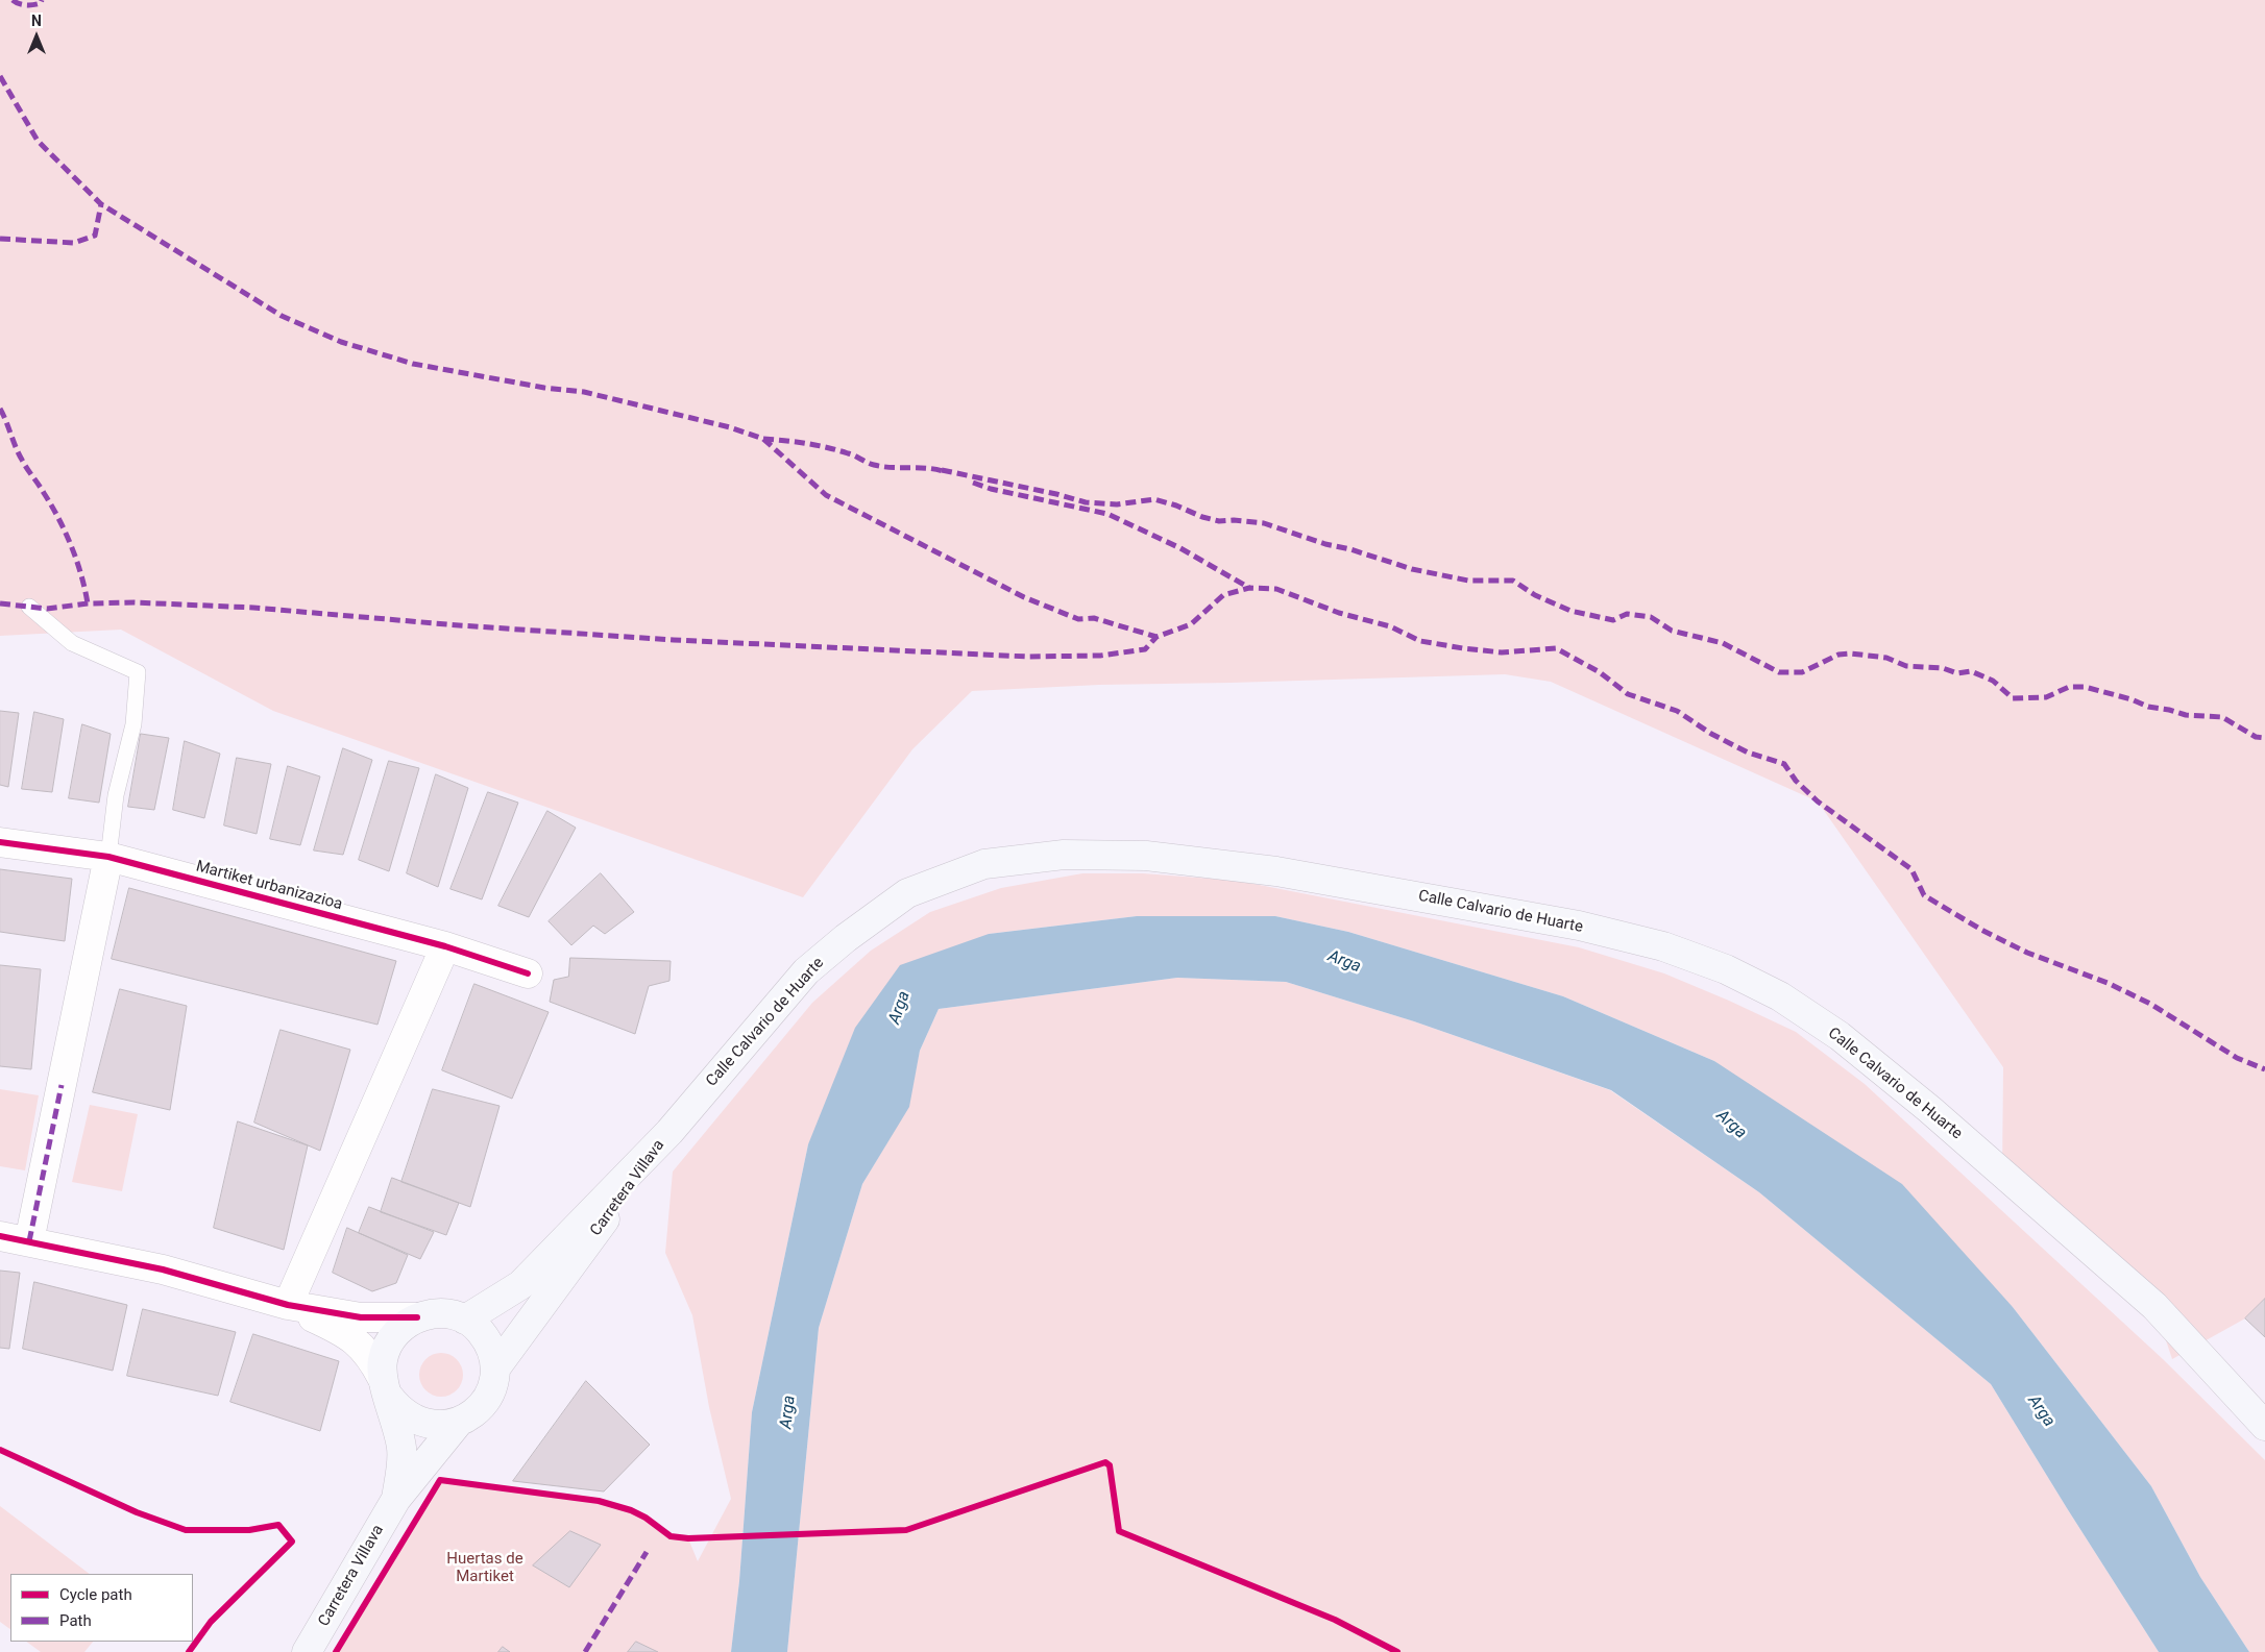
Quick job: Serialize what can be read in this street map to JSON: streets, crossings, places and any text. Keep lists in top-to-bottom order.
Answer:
{
  "streets": {
    "main road": ["Calle Calvario de Huarte", "Carretera Villava"],
    "street": ["Martiket urbanizazioa"]
  },
  "crossings": [
    ["Calle Calvario de Huarte", "Carretera Villava"]
  ],
  "water": ["Arga"],
  "parks": ["Huertas de Martiket"],
  "legend": ["Cycle path", "Path"],
  "north": "top"
}
